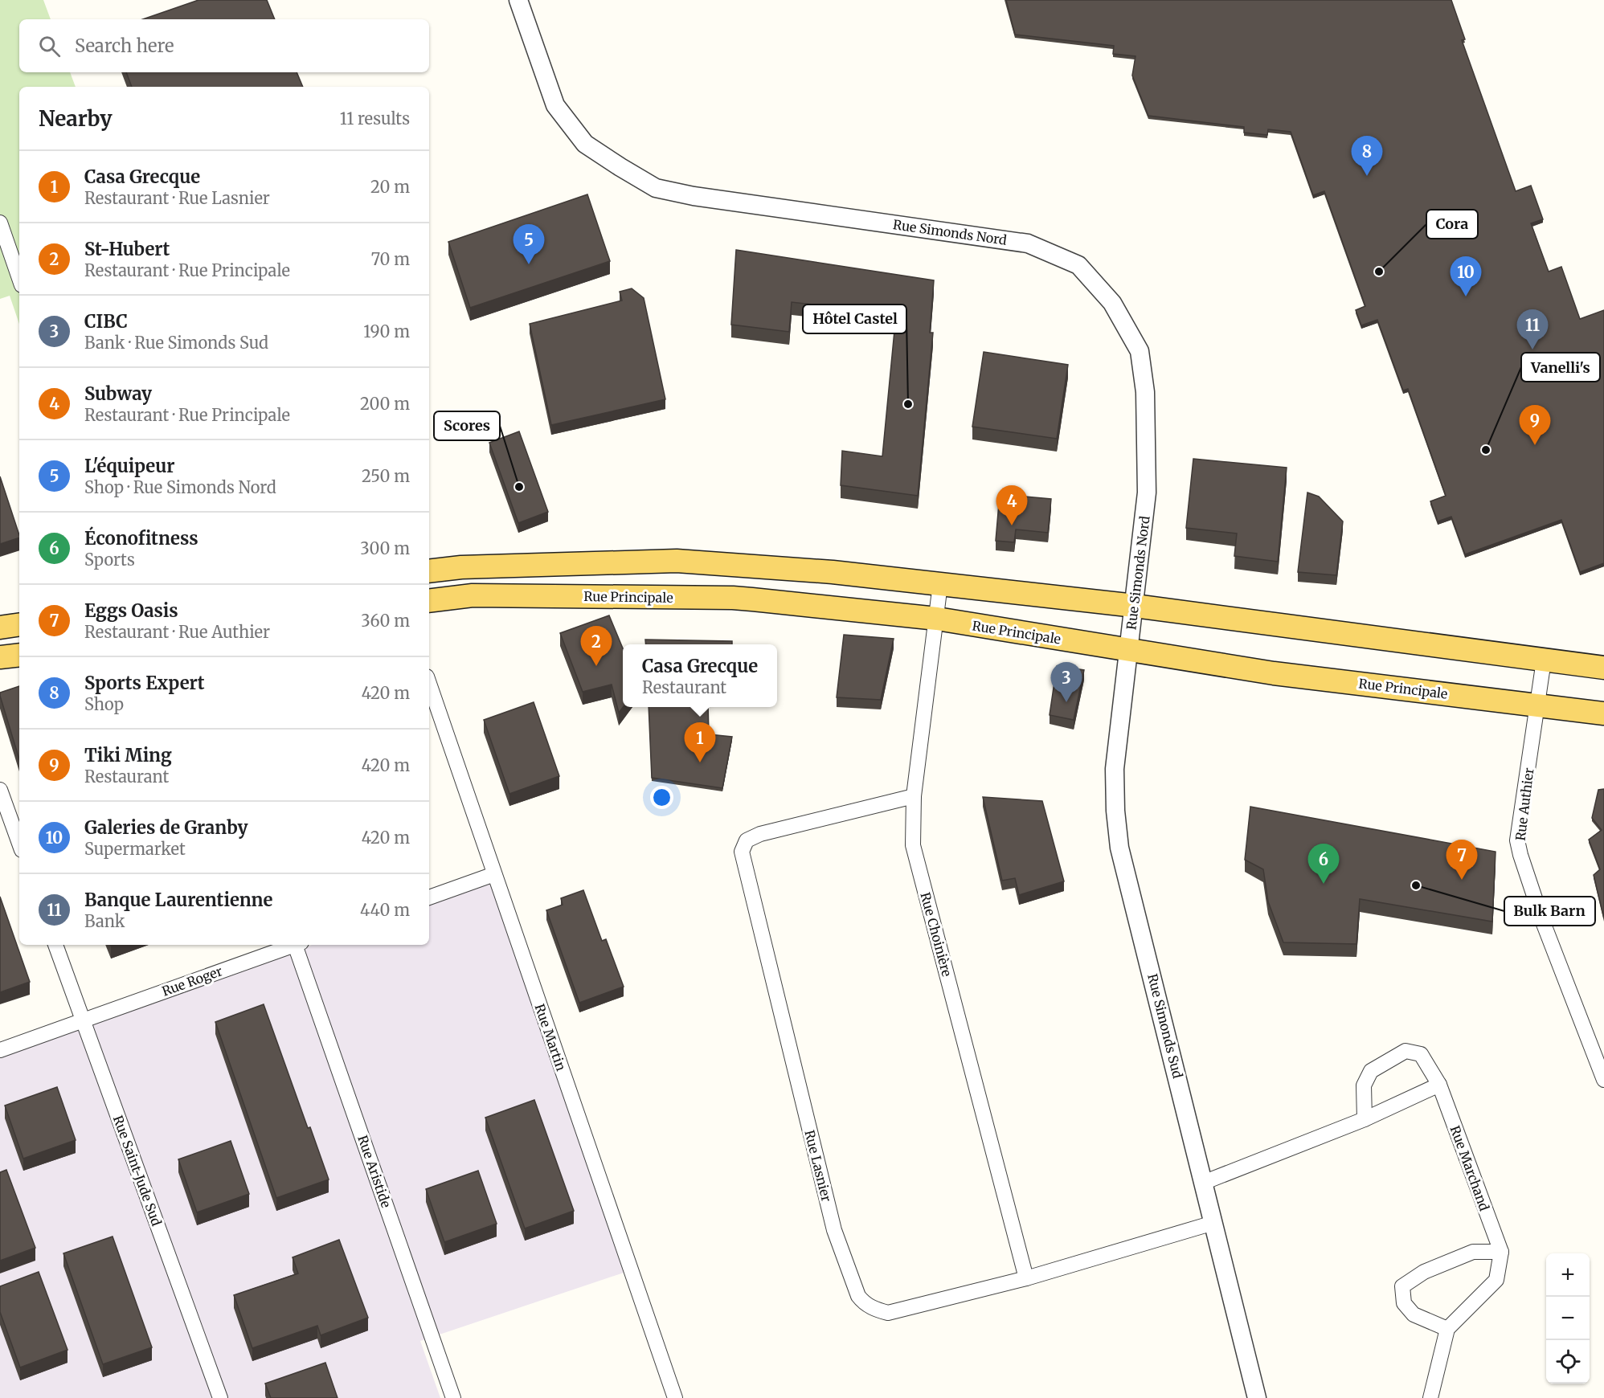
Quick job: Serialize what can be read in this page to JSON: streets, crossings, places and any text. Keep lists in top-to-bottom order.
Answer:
{
  "streets": {
    "main road": ["Rue Principale"],
    "street": [
      "Rue Simonds Nord",
      "Rue Authier",
      "Rue Choinière",
      "Rue Roger",
      "Rue Simonds Sud",
      "Rue Martin",
      "Rue Lasnier",
      "Rue Marchand",
      "Rue Saint-Jude Sud",
      "Rue Aristide"
    ]
  },
  "crossings": [
    ["Rue Simonds Nord", "Rue Principale"],
    ["Rue Simonds Nord", "Rue Simonds Sud"],
    ["Rue Principale", "Rue Authier"],
    ["Rue Principale", "Rue Choinière"],
    ["Rue Principale", "Rue Simonds Sud"],
    ["Rue Choinière", "Rue Lasnier"],
    ["Rue Roger", "Rue Saint-Jude Sud"],
    ["Rue Simonds Sud", "Rue Lasnier"]
  ],
  "places": [
    "Cora",
    "Hôtel Castel",
    "Vanelli's",
    "Scores",
    "Bulk Barn"
  ],
  "page": {
    "search": "Search here",
    "heading": ["Nearby", "11 results"],
    "pins": [
      "8",
      "5",
      "10",
      "11",
      "9",
      "4",
      "2",
      "3",
      "1",
      "7",
      "6"
    ],
    "list": [
      {
        "mark": "1",
        "name": "Casa Grecque",
        "note": "Restaurant · Rue Lasnier",
        "value": "20 m"
      },
      {
        "mark": "2",
        "name": "St-Hubert",
        "note": "Restaurant · Rue Principale",
        "value": "70 m"
      },
      {
        "mark": "3",
        "name": "CIBC",
        "note": "Bank · Rue Simonds Sud",
        "value": "190 m"
      },
      {
        "mark": "4",
        "name": "Subway",
        "note": "Restaurant · Rue Principale",
        "value": "200 m"
      },
      {
        "mark": "5",
        "name": "L'équipeur",
        "note": "Shop · Rue Simonds Nord",
        "value": "250 m"
      },
      {
        "mark": "6",
        "name": "Éconofitness",
        "note": "Sports",
        "value": "300 m"
      },
      {
        "mark": "7",
        "name": "Eggs Oasis",
        "note": "Restaurant · Rue Authier",
        "value": "360 m"
      },
      {
        "mark": "8",
        "name": "Sports Expert",
        "note": "Shop",
        "value": "420 m"
      },
      {
        "mark": "9",
        "name": "Tiki Ming",
        "note": "Restaurant",
        "value": "420 m"
      },
      {
        "mark": "10",
        "name": "Galeries de Granby",
        "note": "Supermarket",
        "value": "420 m"
      },
      {
        "mark": "11",
        "name": "Banque Laurentienne",
        "note": "Bank",
        "value": "440 m"
      }
    ],
    "popup": ["Casa Grecque", "Restaurant"],
    "map_buttons": ["+", "−"]
  }
}
